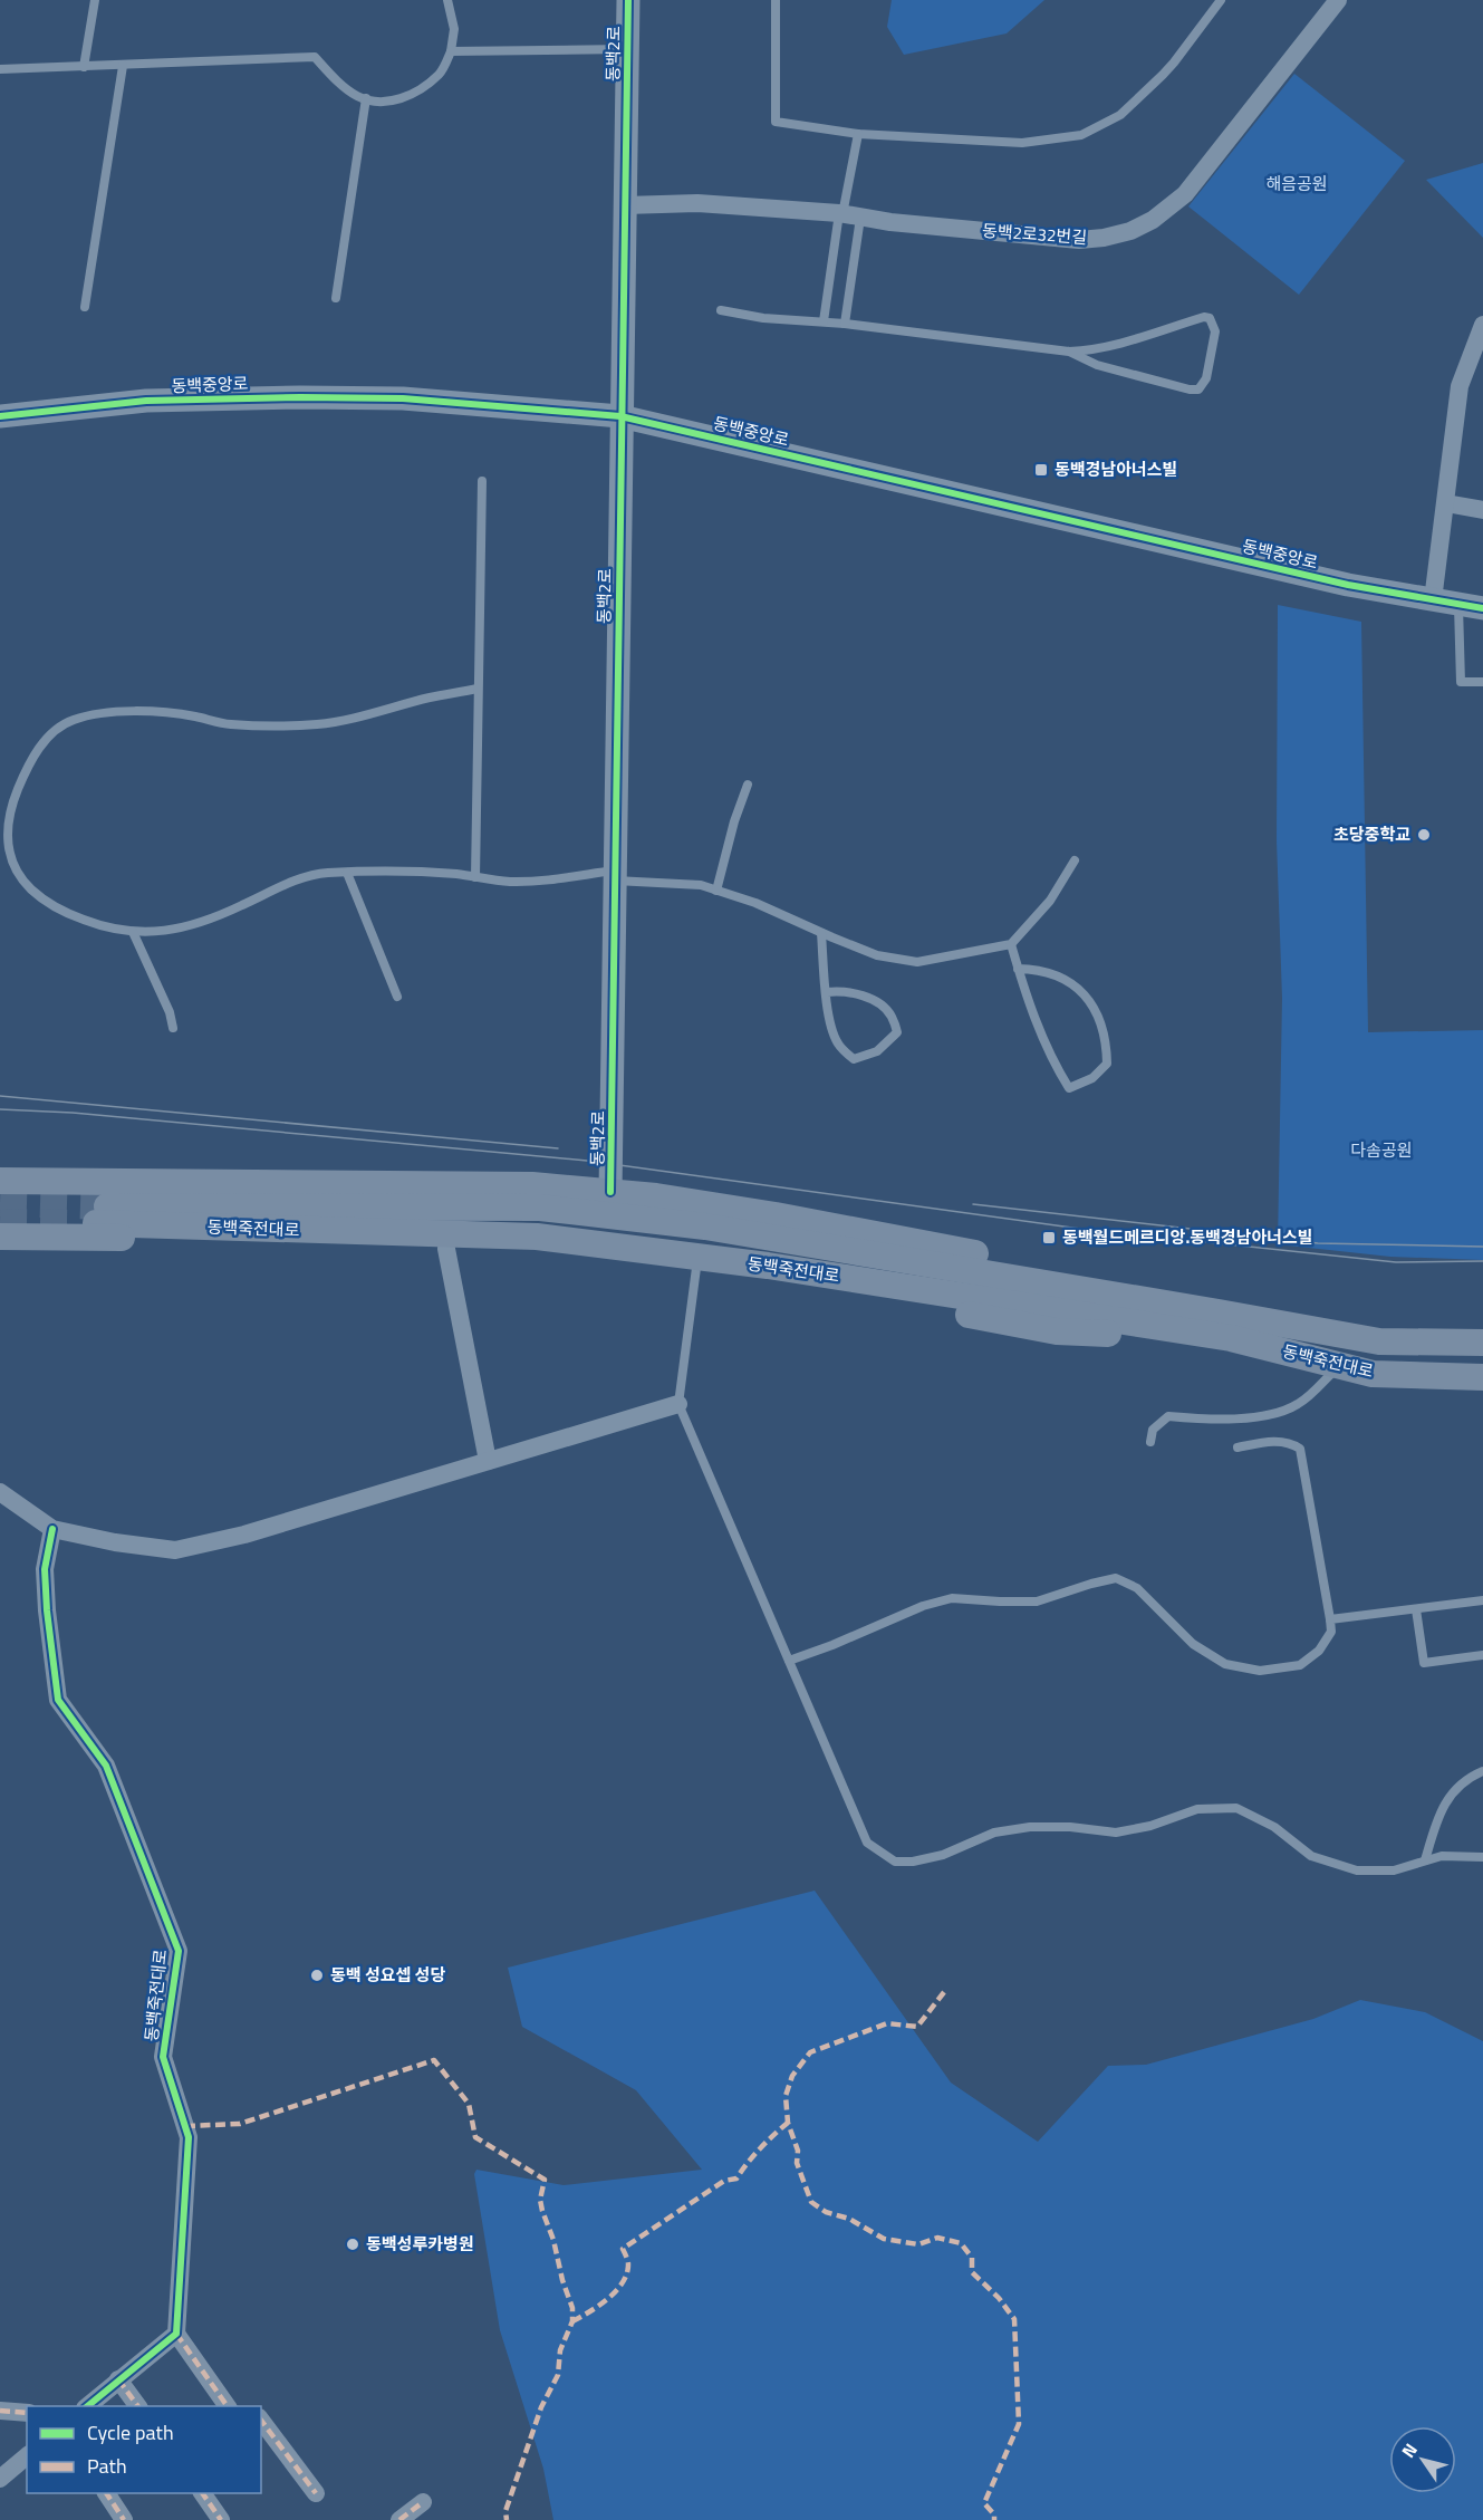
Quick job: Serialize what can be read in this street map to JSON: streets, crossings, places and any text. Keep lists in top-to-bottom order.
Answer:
{
  "streets": {
    "main road": ["동백죽전대로"],
    "street": ["동백2로", "동백2로32번길", "동백중앙로"]
  },
  "crossings": [
    ["동백2로", "동백2로32번길"],
    ["동백2로", "동백중앙로"]
  ],
  "parks": ["해음공원", "다솜공원"],
  "places": {
    "transit": ["동백경남아너스빌", "동백월드메르디앙.동백경남아너스빌"],
    "other": ["초당중학교", "동백 성요셉 성당", "동백성루카병원"]
  },
  "legend": ["Cycle path", "Path"],
  "north": "top left"
}
